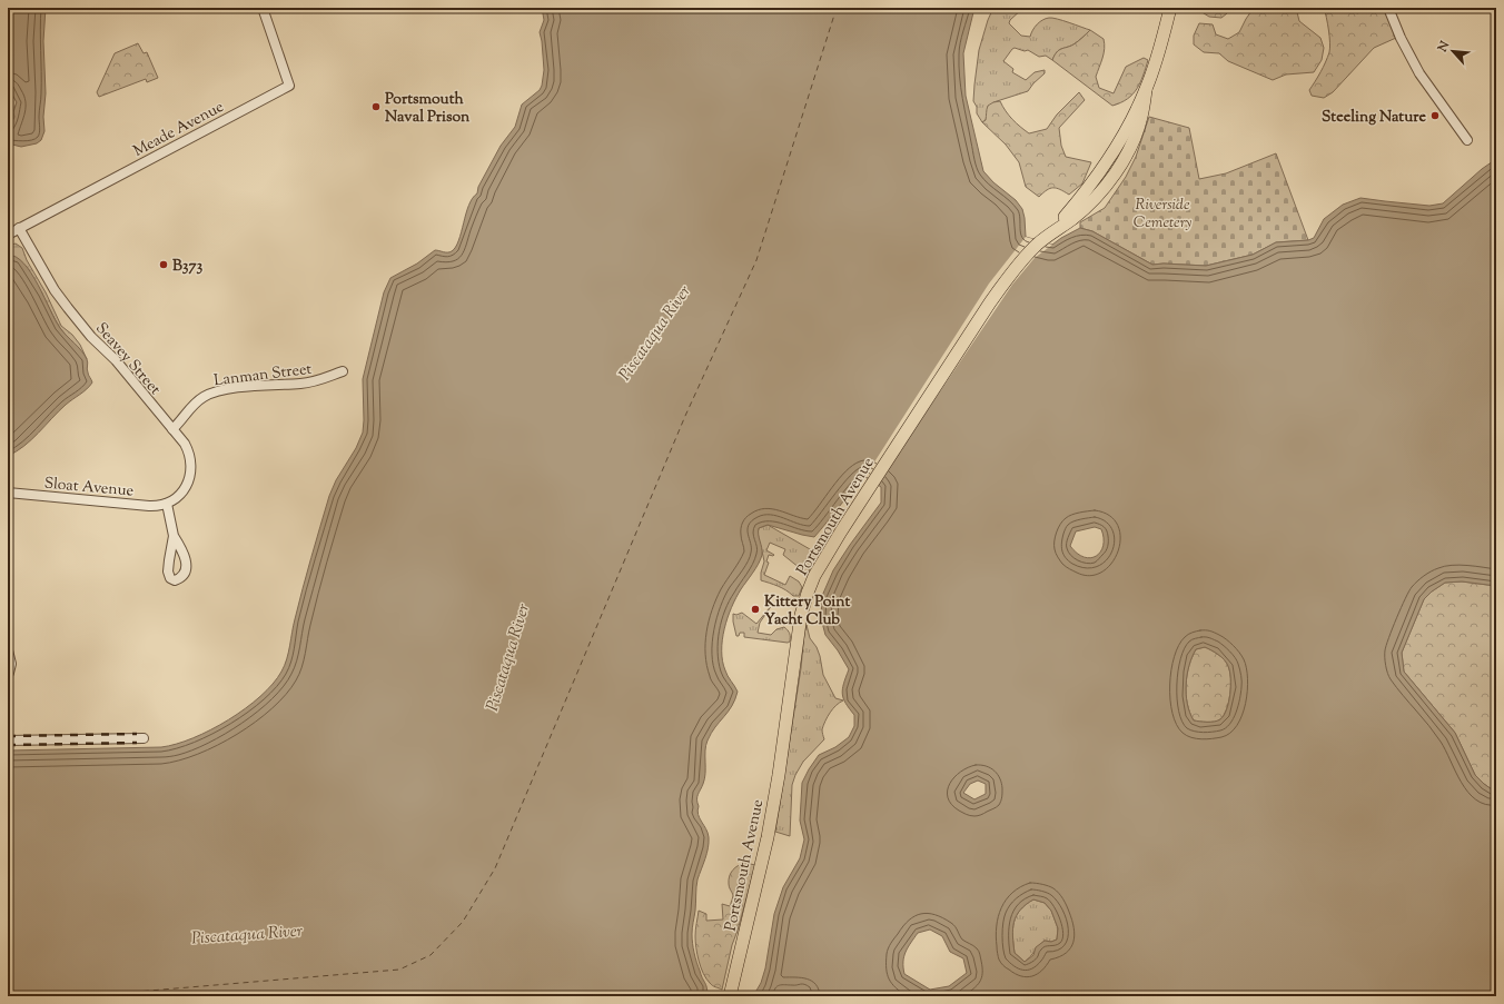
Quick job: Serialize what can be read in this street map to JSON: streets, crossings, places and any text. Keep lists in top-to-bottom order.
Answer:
{
  "streets": {
    "main road": ["Portsmouth Avenue"],
    "street": [
      "Meade Avenue",
      "Seavey Street",
      "Lanman Street",
      "Sloat Avenue"
    ]
  },
  "crossings": [
    ["Meade Avenue", "Seavey Street"],
    ["Seavey Street", "Lanman Street"],
    ["Seavey Street", "Sloat Avenue"]
  ],
  "water": ["Piscataqua River"],
  "parks": ["Riverside Cemetery"],
  "places": [
    "Portsmouth Naval Prison",
    "Steeling Nature",
    "B373",
    "Kittery Point Yacht Club"
  ],
  "north": "top left"
}
